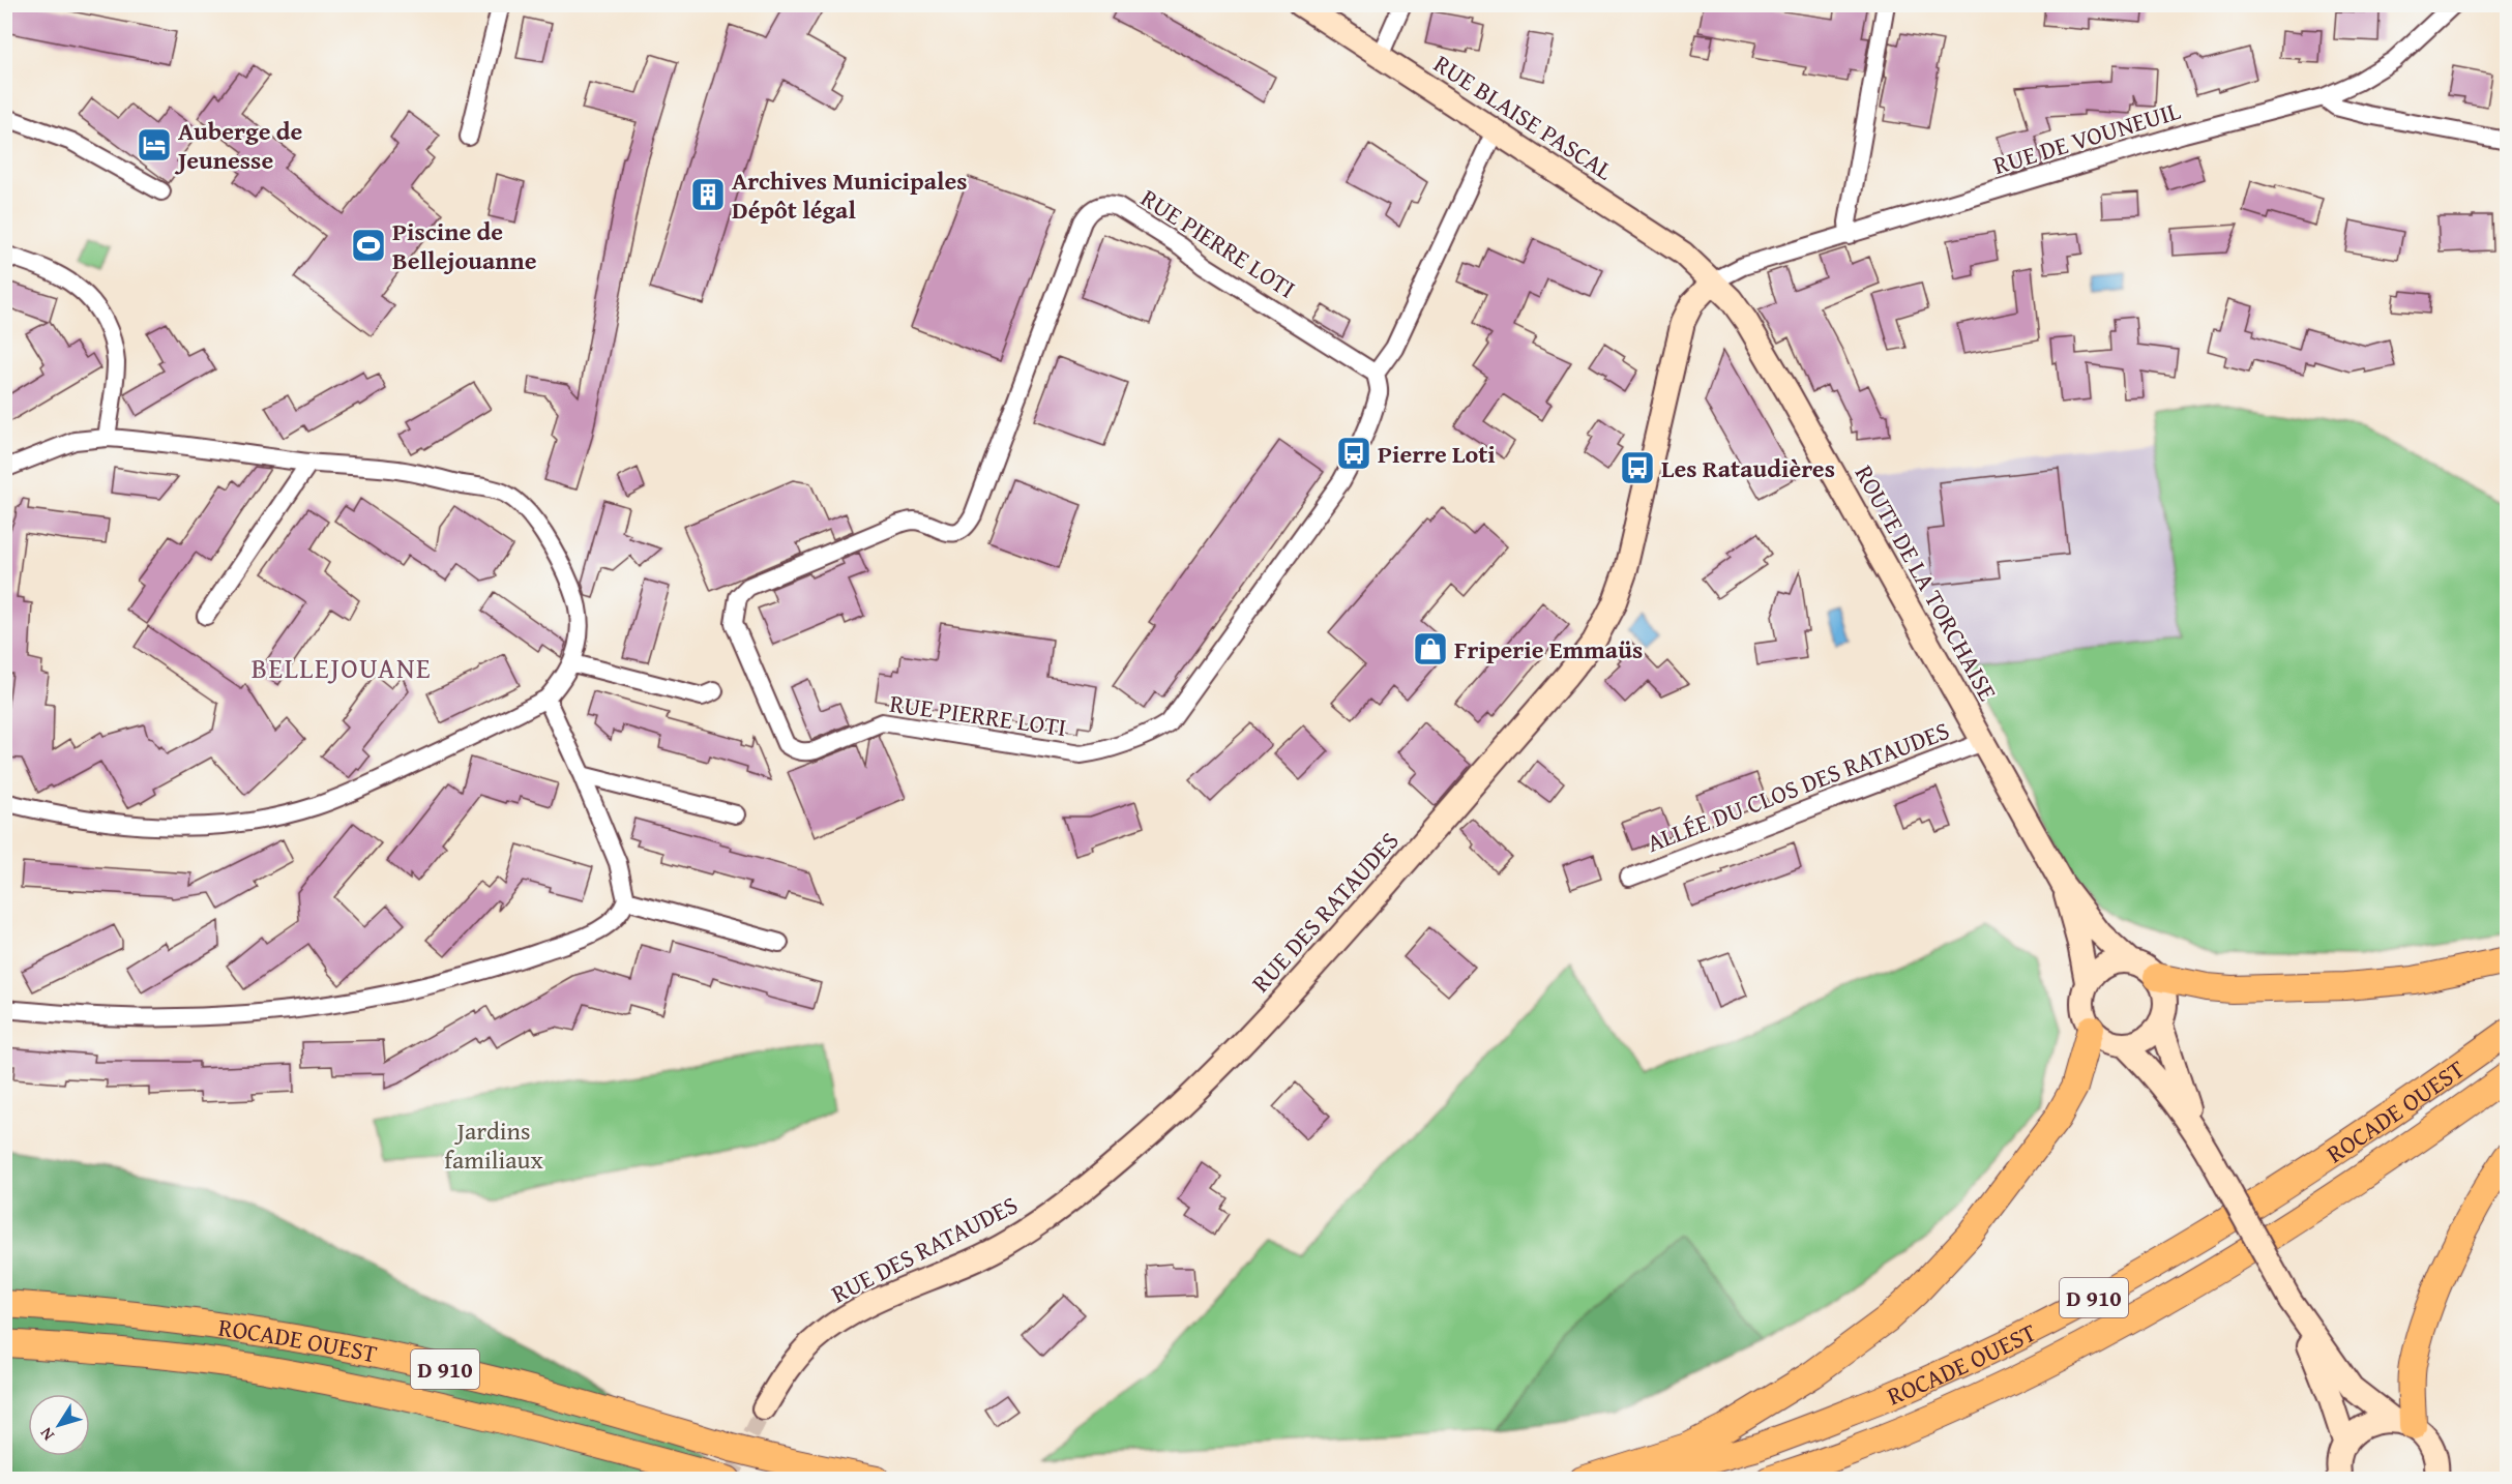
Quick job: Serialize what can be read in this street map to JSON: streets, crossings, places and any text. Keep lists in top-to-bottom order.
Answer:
{
  "streets": {
    "main road": ["ROCADE OUEST", "D 910"],
    "street": [
      "RUE BLAISE PASCAL",
      "RUE DE VOUNEUIL",
      "RUE PIERRE LOTI",
      "ROUTE DE LA TORCHAISE",
      "ALLÉE DU CLOS DES RATAUDES",
      "RUE DES RATAUDES"
    ]
  },
  "crossings": [
    ["RUE BLAISE PASCAL", "RUE DE VOUNEUIL"],
    ["RUE BLAISE PASCAL", "ROUTE DE LA TORCHAISE"],
    ["RUE BLAISE PASCAL", "RUE DES RATAUDES"],
    ["RUE DE VOUNEUIL", "ROUTE DE LA TORCHAISE"],
    ["RUE DE VOUNEUIL", "RUE DES RATAUDES"],
    ["ROUTE DE LA TORCHAISE", "ALLÉE DU CLOS DES RATAUDES"],
    ["ROUTE DE LA TORCHAISE", "RUE DES RATAUDES"]
  ],
  "districts": ["BELLEJOUANE"],
  "parks": ["Jardins familiaux"],
  "places": {
    "hotel": ["Auberge de Jeunesse"],
    "building": ["Archives Municipales Dépôt légal"],
    "sports": ["Piscine de Bellejouanne"],
    "bus stop": ["Pierre Loti", "Les Rataudières"],
    "shop": ["Friperie Emmaüs"]
  },
  "north": "bottom left"
}
